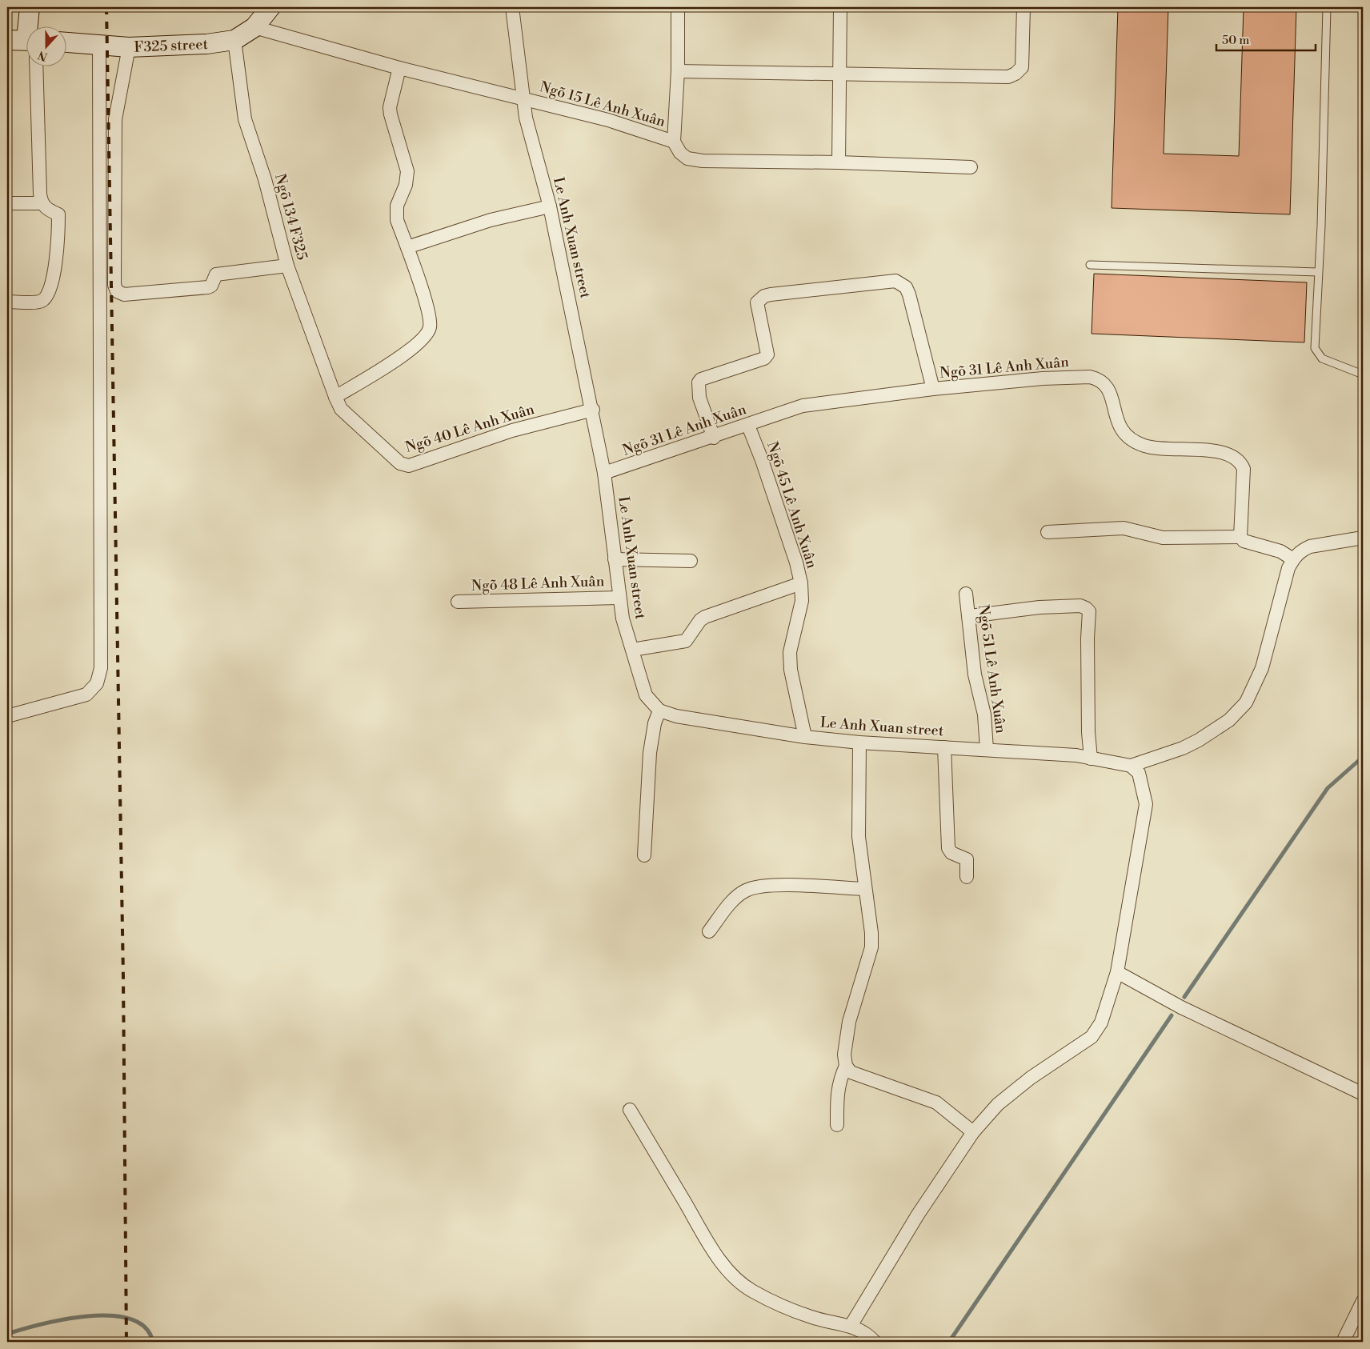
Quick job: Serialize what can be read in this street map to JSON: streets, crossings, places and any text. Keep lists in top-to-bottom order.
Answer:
{
  "streets": {
    "main road": ["F325 street"],
    "street": [
      "Ngõ 15 Lê Anh Xuân",
      "Ngõ 134 F325",
      "Le Anh Xuan street",
      "Ngõ 31 Lê Anh Xuân",
      "Ngõ 40 Lê Anh Xuân",
      "Ngõ 45 Lê Anh Xuân",
      "Ngõ 48 Lê Anh Xuân",
      "Ngõ 51 Lê Anh Xuân"
    ]
  },
  "crossings": [
    ["F325 street", "Ngõ 15 Lê Anh Xuân"],
    ["F325 street", "Ngõ 134 F325"],
    ["Ngõ 15 Lê Anh Xuân", "Le Anh Xuan street"],
    ["Ngõ 134 F325", "Ngõ 40 Lê Anh Xuân"],
    ["Le Anh Xuan street", "Ngõ 31 Lê Anh Xuân"],
    ["Le Anh Xuan street", "Ngõ 40 Lê Anh Xuân"],
    ["Le Anh Xuan street", "Ngõ 45 Lê Anh Xuân"],
    ["Le Anh Xuan street", "Ngõ 48 Lê Anh Xuân"],
    ["Le Anh Xuan street", "Ngõ 51 Lê Anh Xuân"],
    ["Ngõ 31 Lê Anh Xuân", "Ngõ 45 Lê Anh Xuân"]
  ],
  "scale_bar": "50 m",
  "north": "bottom"
}
